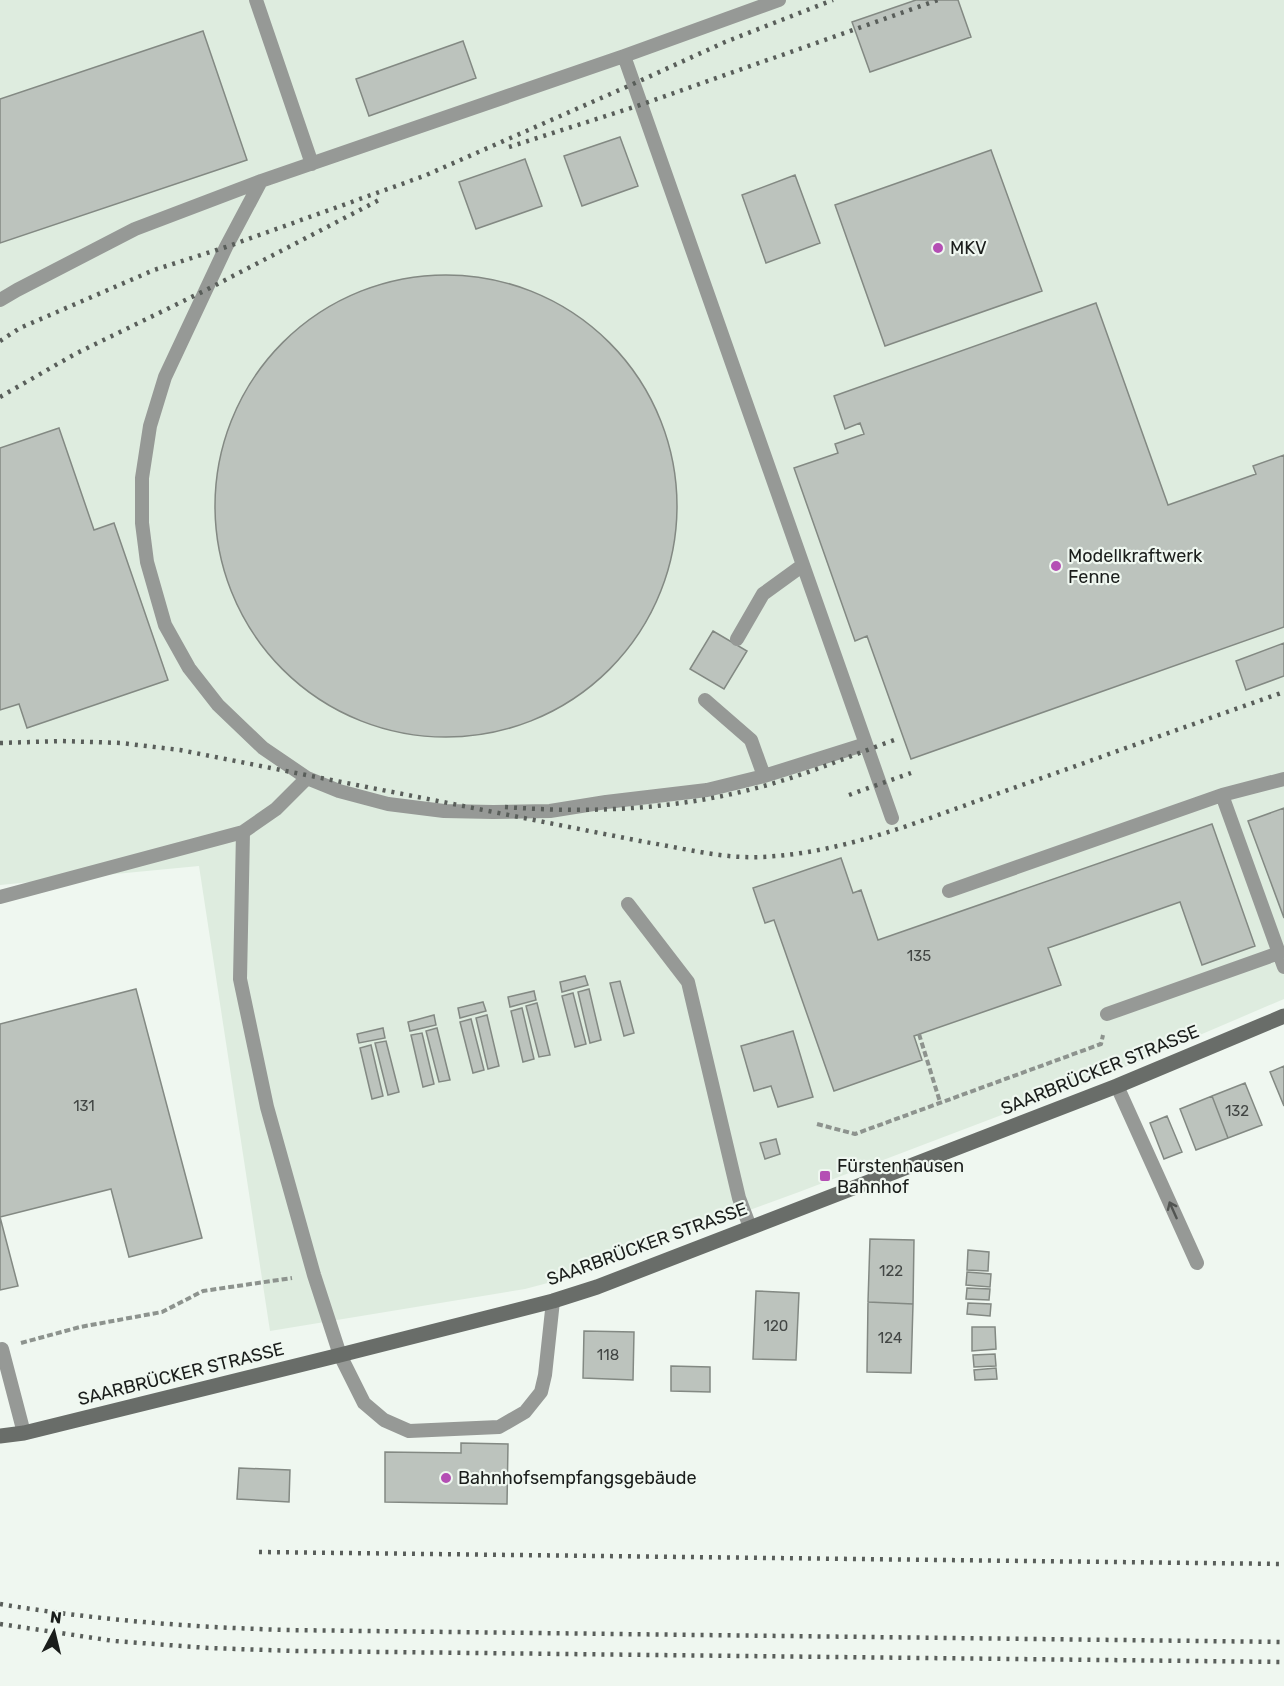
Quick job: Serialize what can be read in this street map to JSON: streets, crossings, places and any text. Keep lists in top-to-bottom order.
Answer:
{
  "streets": {
    "street": ["SAARBRÜCKER STRASSE"]
  },
  "places": {
    "other": ["MKV", "Modellkraftwerk Fenne", "Bahnhofsempfangsgebäude"],
    "transit": ["Fürstenhausen Bahnhof"]
  },
  "house_numbers": [
    "135",
    "131",
    "132",
    "122",
    "120",
    "124",
    "118"
  ],
  "north": "top"
}
